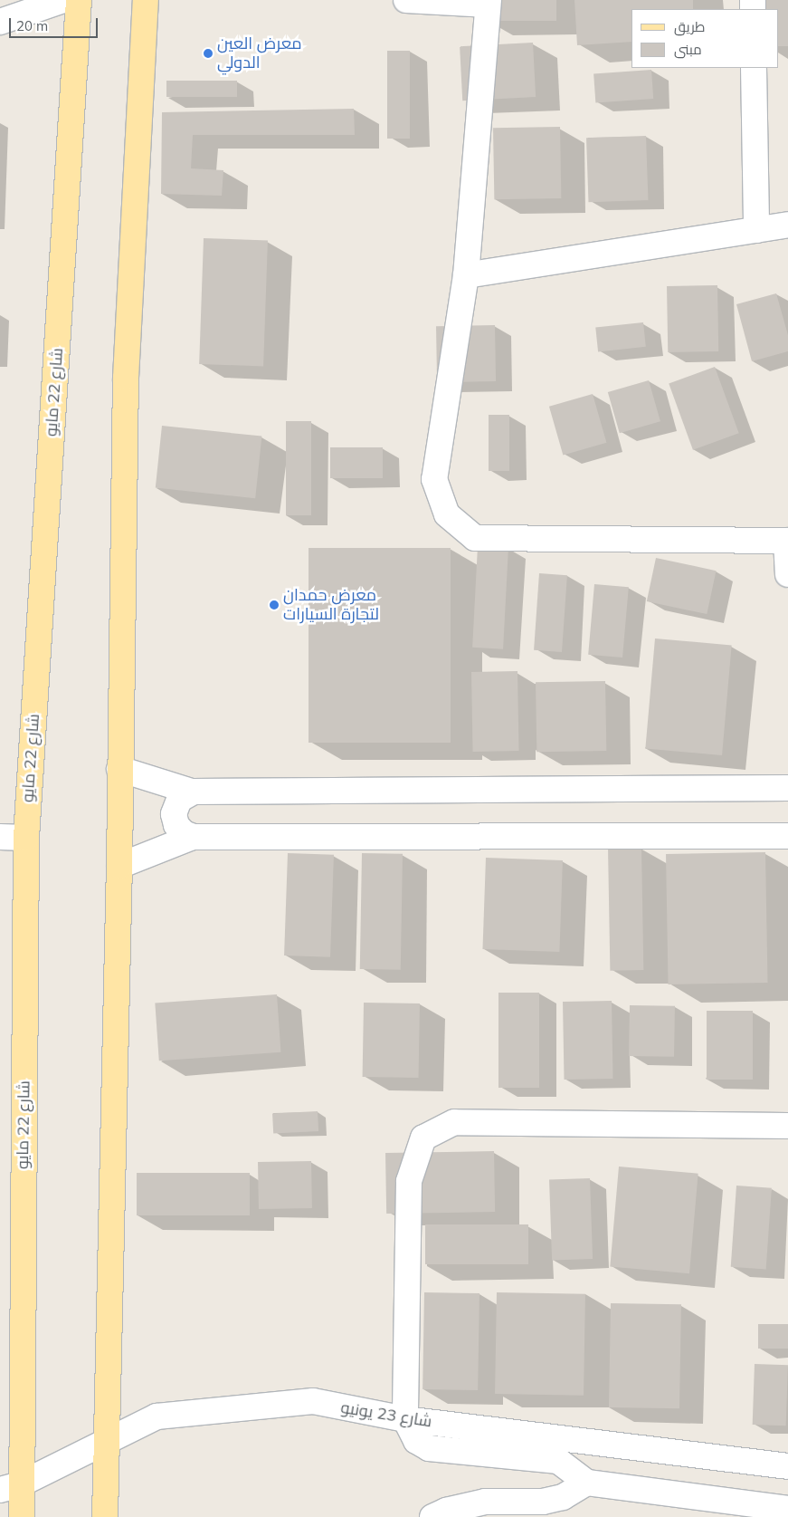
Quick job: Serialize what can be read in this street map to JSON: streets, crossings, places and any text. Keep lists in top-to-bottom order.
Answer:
{
  "streets": {
    "main road": ["شارع 22 مايو"],
    "street": ["شارع 23 يونيو"]
  },
  "crossings": [
    ["شارع 22 مايو", "شارع 23 يونيو"]
  ],
  "places": ["معرض العين الدولي", "معرض حمدان لتجارة السيارات"],
  "legend": ["طريق", "مبنى"],
  "scale_bar": "20 m"
}
